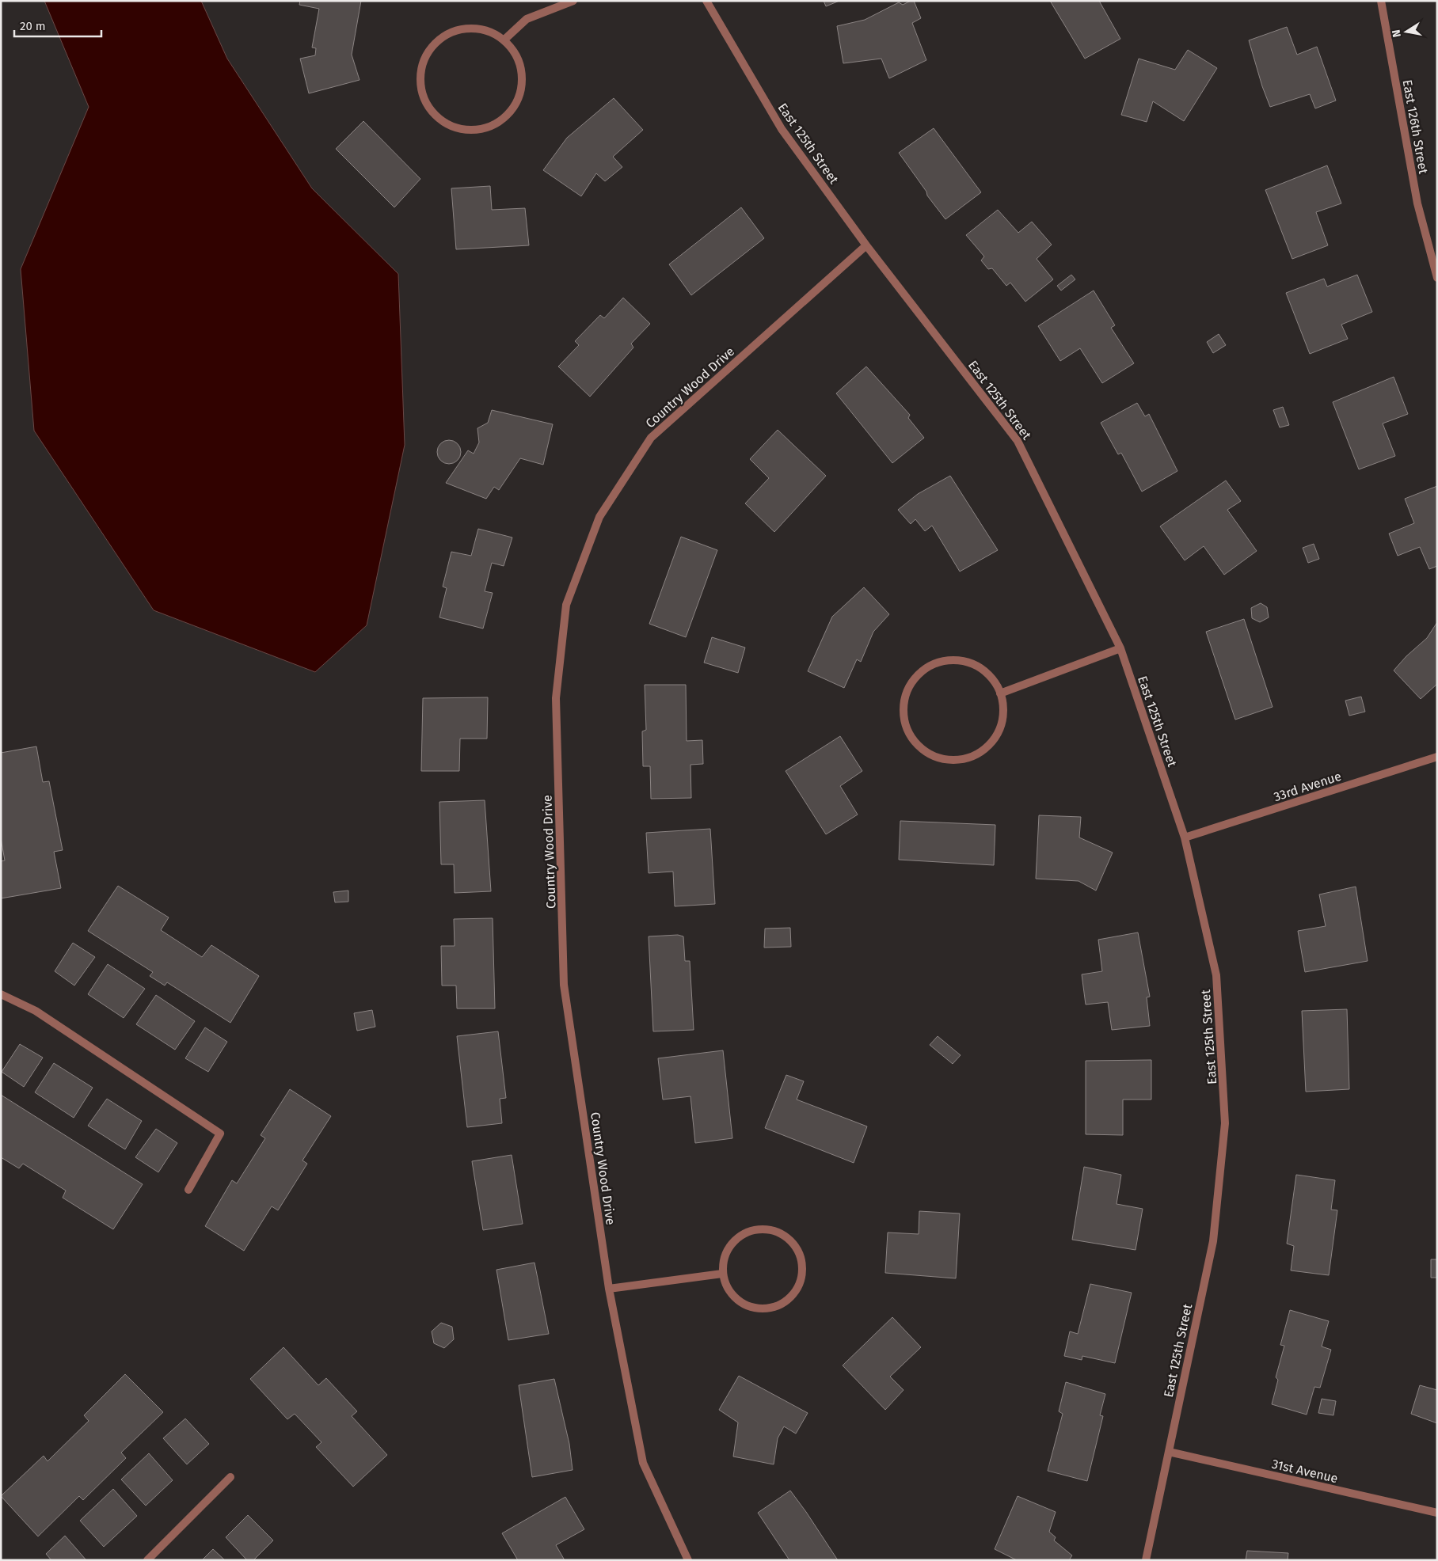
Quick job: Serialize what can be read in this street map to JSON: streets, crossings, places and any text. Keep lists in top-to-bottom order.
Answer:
{
  "streets": {
    "street": [
      "East 126th Street",
      "East 125th Street",
      "Country Wood Drive",
      "33rd Avenue",
      "31st Avenue"
    ]
  },
  "crossings": [
    ["East 125th Street", "Country Wood Drive"],
    ["East 125th Street", "33rd Avenue"],
    ["East 125th Street", "31st Avenue"]
  ],
  "scale_bar": "20 m",
  "north": "left"
}
